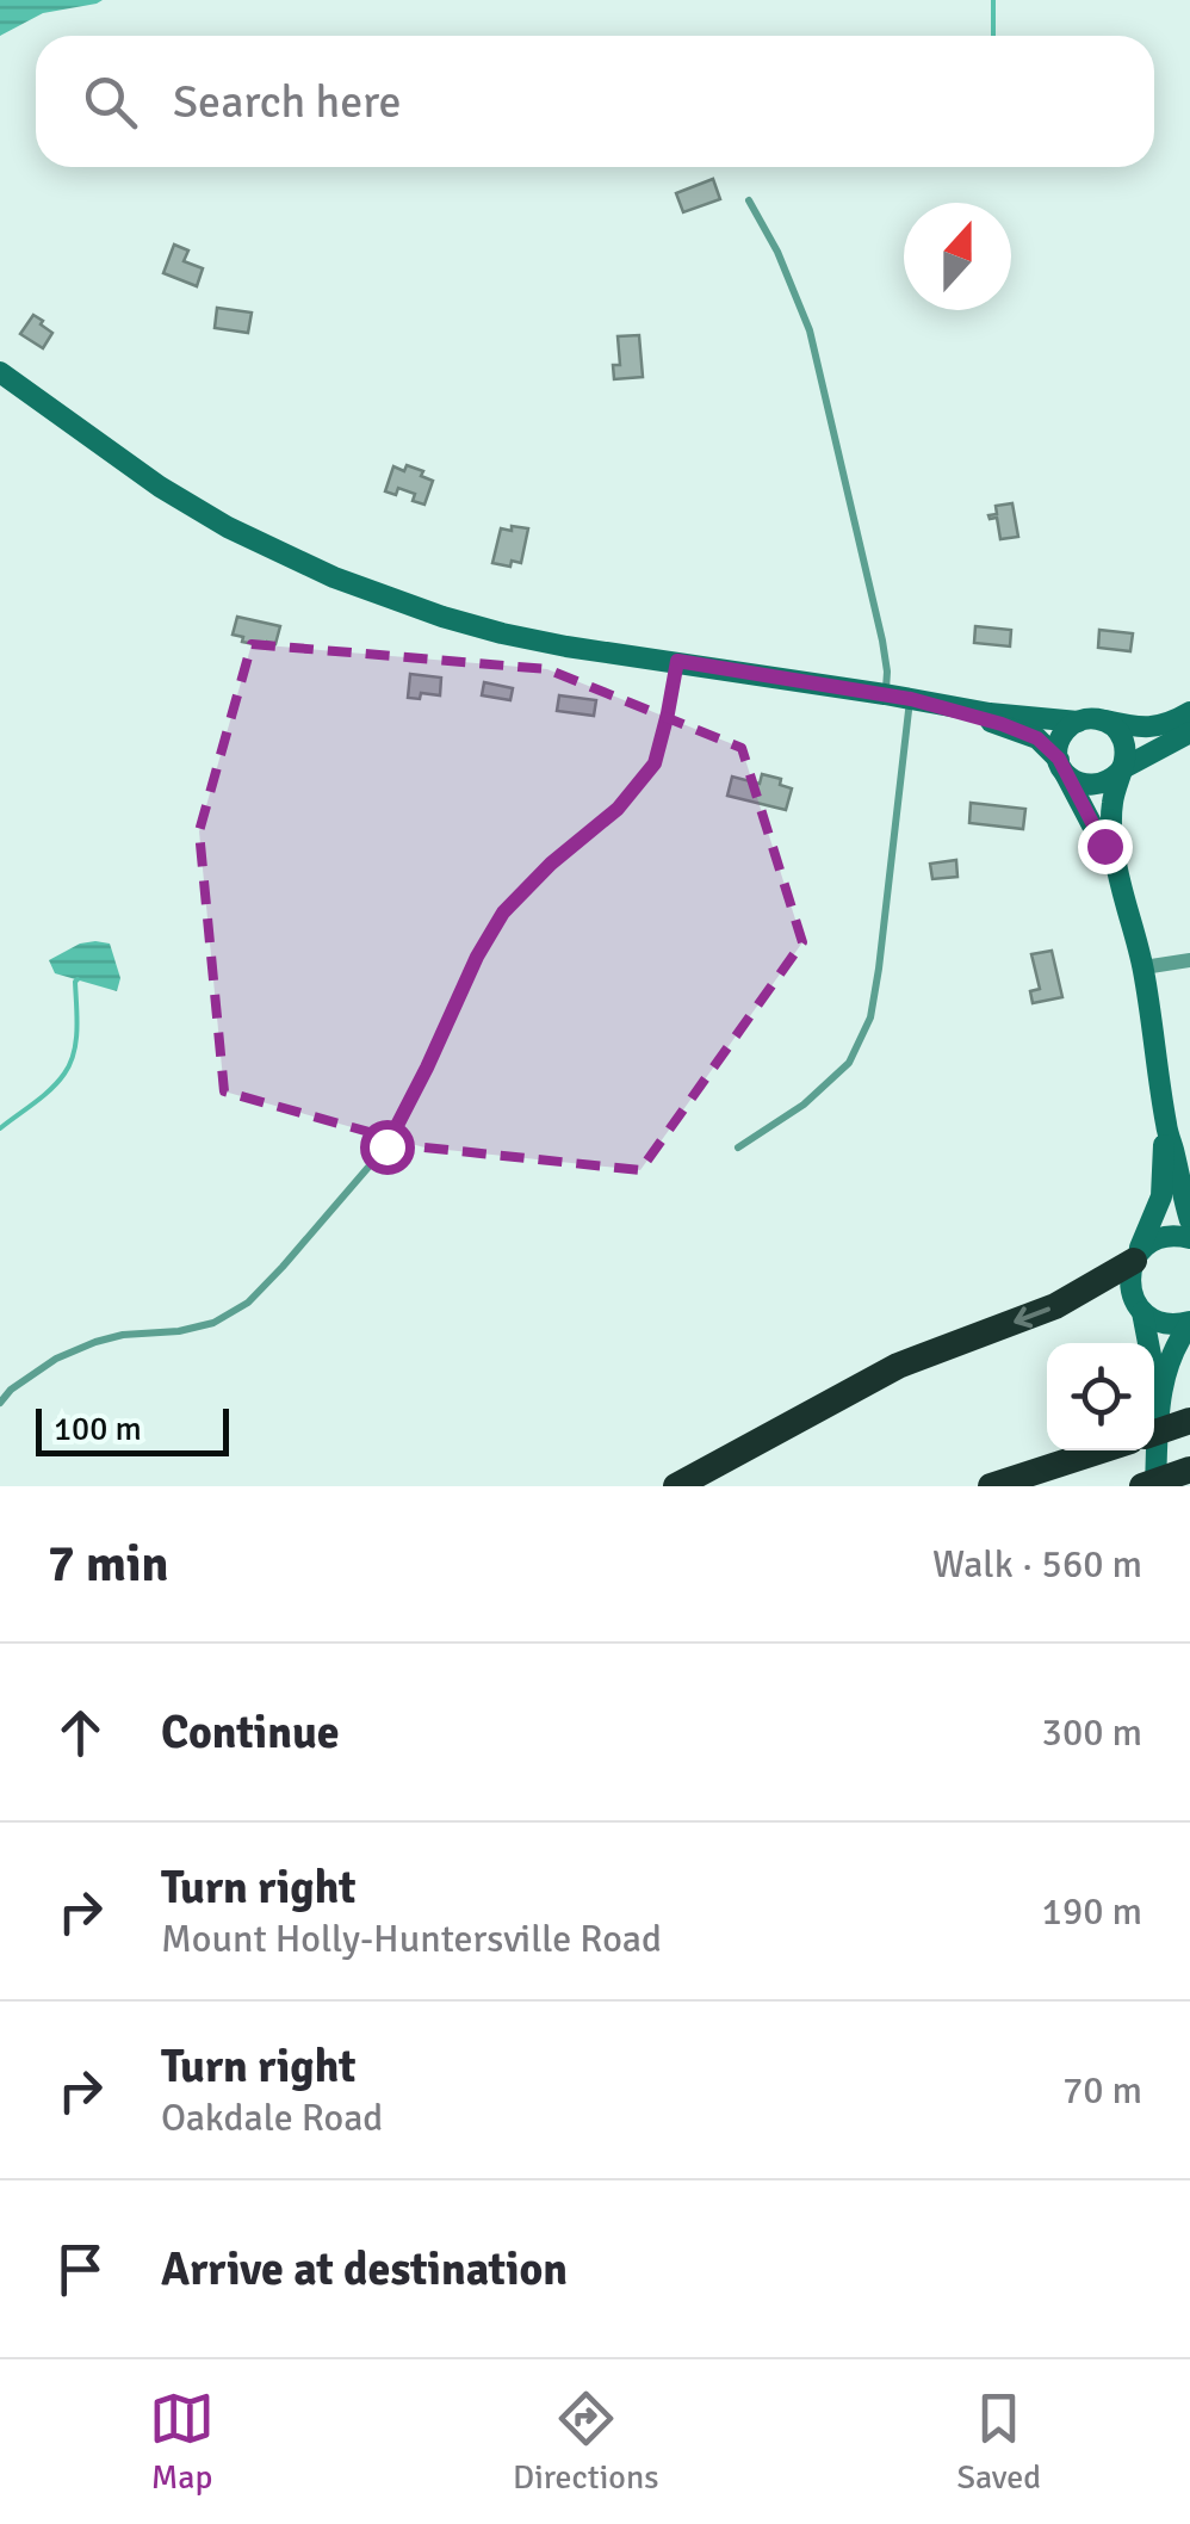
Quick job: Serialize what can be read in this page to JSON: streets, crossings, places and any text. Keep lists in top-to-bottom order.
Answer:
{
  "scale_bar": "100 m",
  "north": "top",
  "page": {
    "search": "Search here",
    "scale": "100 m",
    "heading": ["7 min", "Walk · 560 m"],
    "list": [
      ["Continue", "300 m"],
      ["Turn right", "Mount Holly-Huntersville Road", "190 m"],
      ["Turn right", "Oakdale Road", "70 m"],
      "Arrive at destination"
    ],
    "nav": ["Map", "Directions", "Saved"]
  }
}
